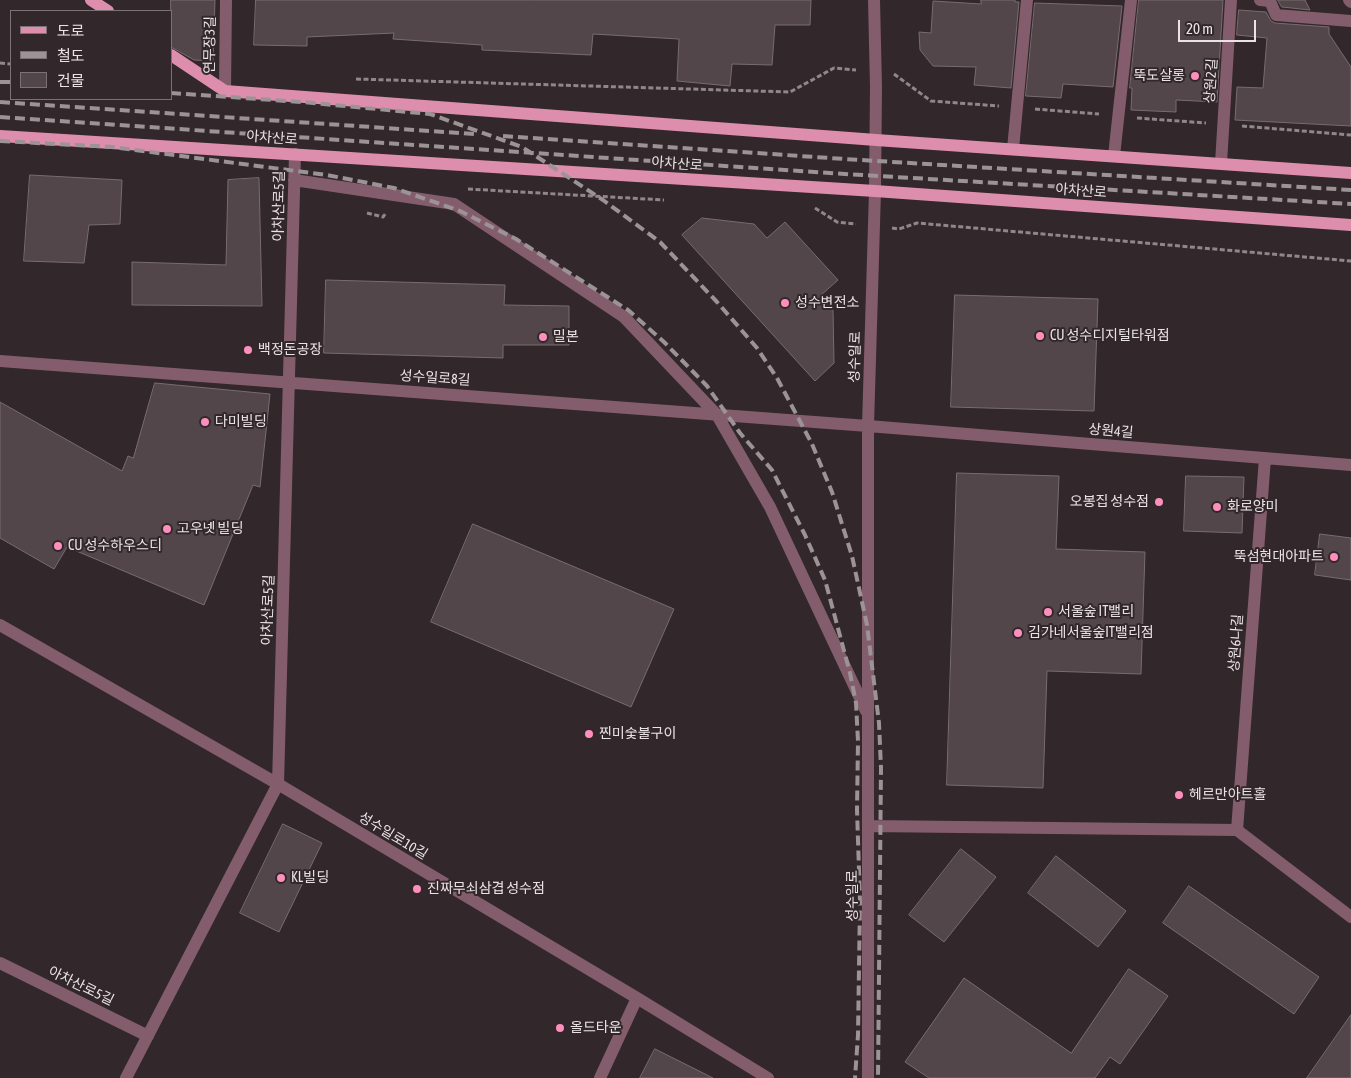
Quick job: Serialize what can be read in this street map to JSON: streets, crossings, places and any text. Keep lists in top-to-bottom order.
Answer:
{
  "streets": {
    "main road": ["아차산로"],
    "street": [
      "연무장3길",
      "상원2길",
      "아차산로5길",
      "성수일로",
      "성수일로8길",
      "상원4길",
      "상원6나길",
      "성수일로10길"
    ]
  },
  "crossings": [
    ["아차산로", "아차산로5길"],
    ["아차산로", "성수일로"],
    ["아차산로5길", "성수일로8길"],
    ["아차산로5길", "성수일로10길"],
    ["성수일로", "성수일로8길"],
    ["성수일로", "상원4길"],
    ["성수일로8길", "상원4길"],
    ["상원4길", "상원6나길"]
  ],
  "places": [
    "뚝도살롱",
    "성수변전소",
    "CU 성수디지털타워점",
    "밀본",
    "백정돈공장",
    "다미빌딩",
    "오봉집 성수점",
    "화로양미",
    "고우넷 빌딩",
    "CU 성수하우스디",
    "뚝섬현대아파트",
    "서울숲 IT밸리",
    "김가네서울숲IT밸리점",
    "찐미숯불구이",
    "헤르만아트홀",
    "KL빌딩",
    "진짜무쇠삼겹 성수점",
    "올드타운"
  ],
  "legend": ["도로", "철도", "건물"],
  "scale_bar": "20 m"
}
